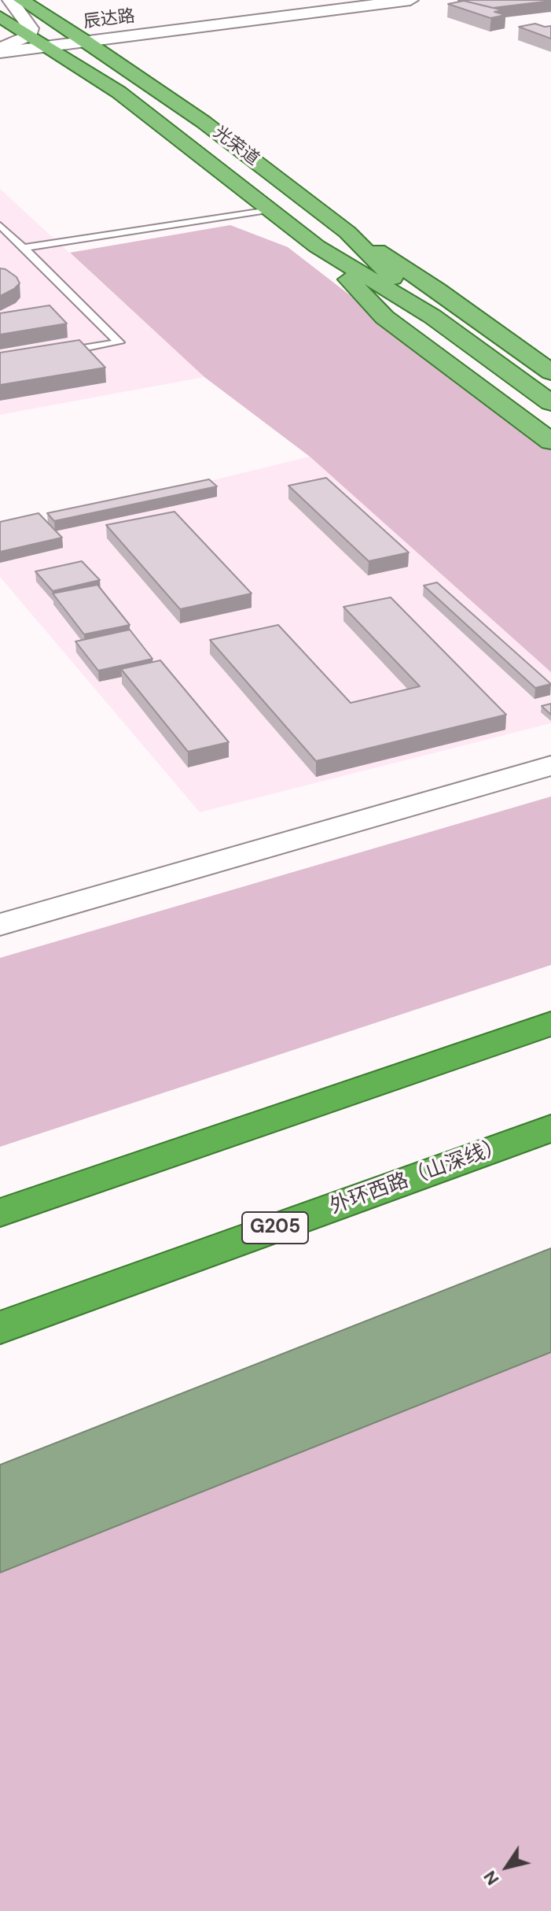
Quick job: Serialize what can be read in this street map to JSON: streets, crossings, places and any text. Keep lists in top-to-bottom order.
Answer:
{
  "streets": {
    "highway": ["外环西路（山深线）", "G205"],
    "main road": ["光荣道"],
    "street": ["辰达路"]
  },
  "crossings": [
    ["辰达路", "光荣道"]
  ],
  "north": "bottom left"
}
